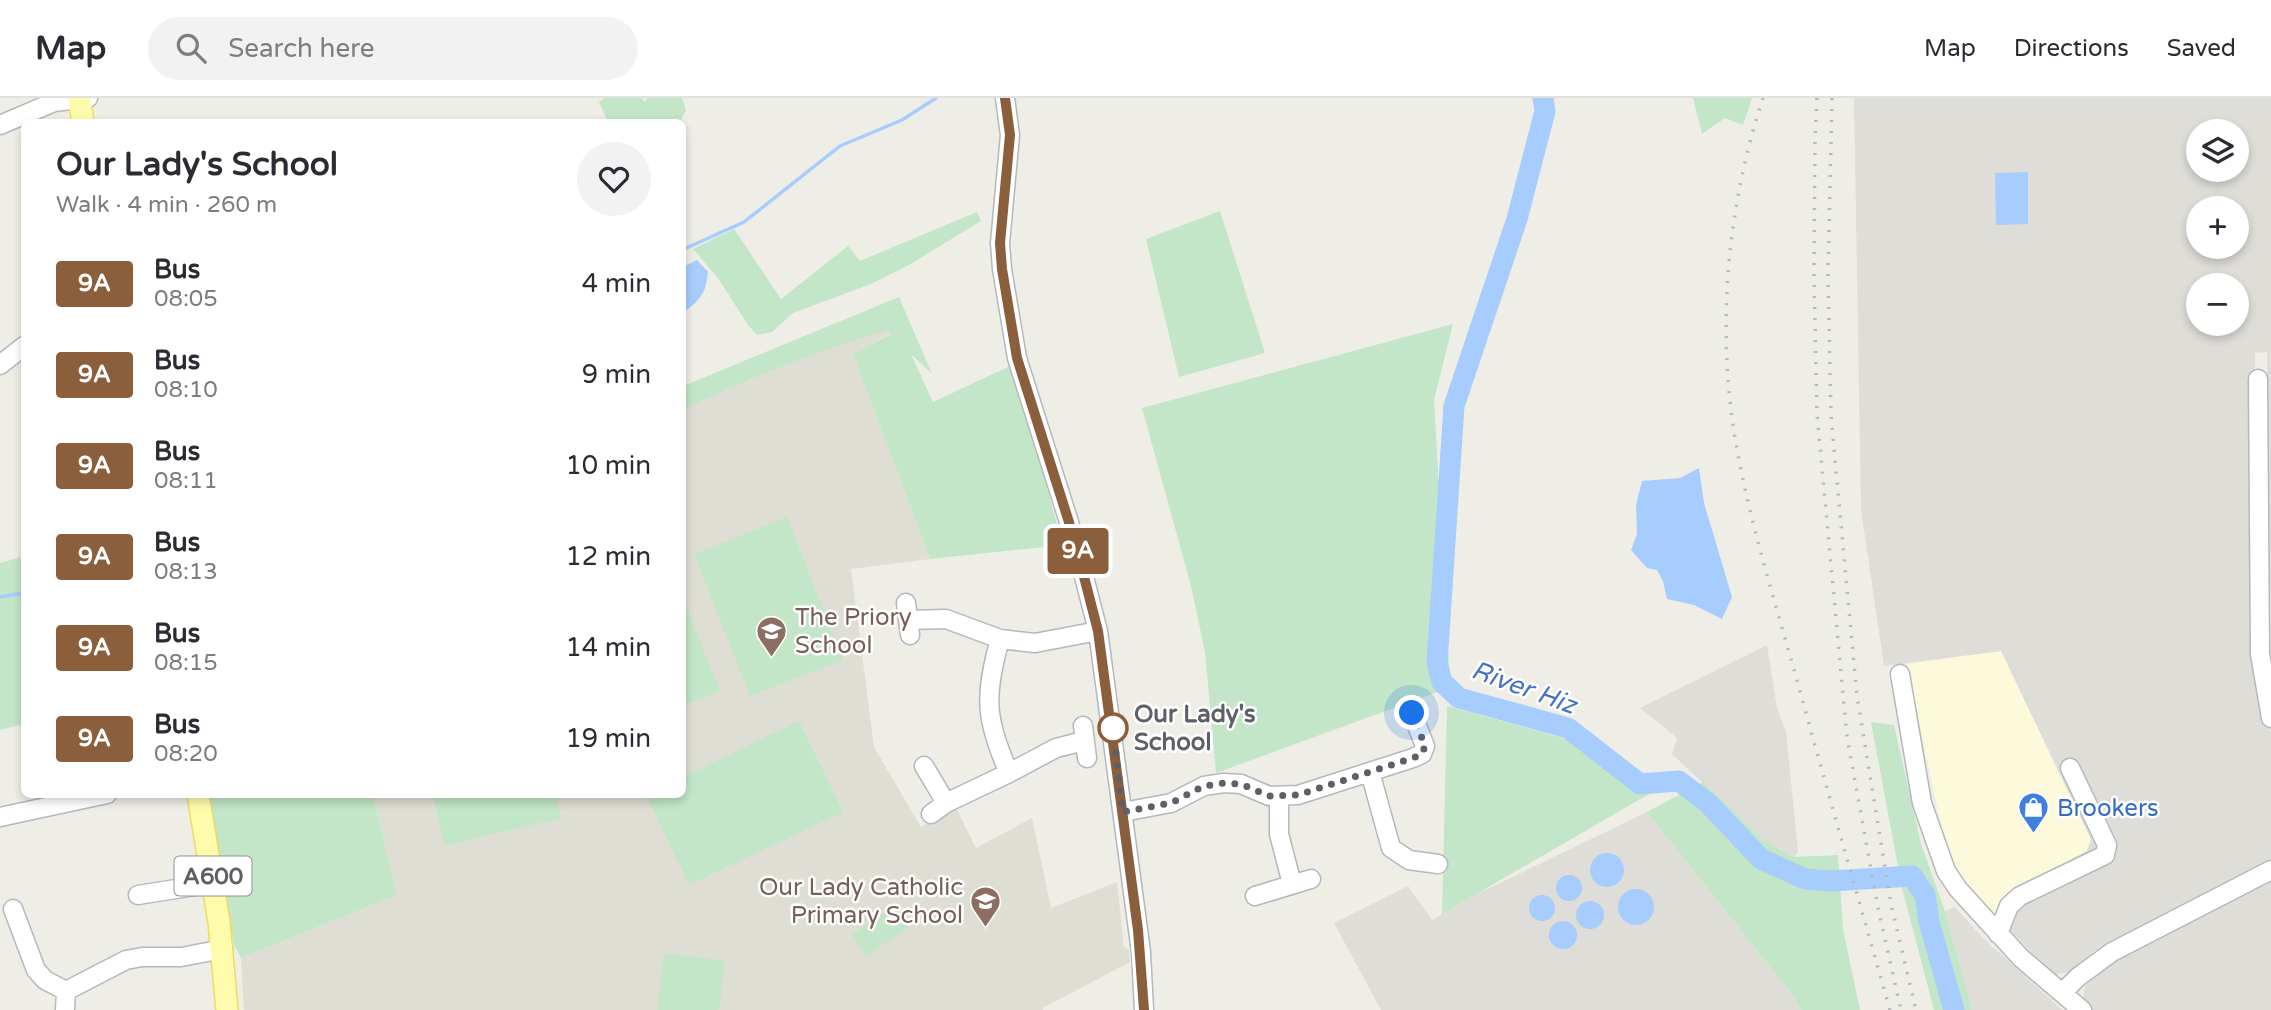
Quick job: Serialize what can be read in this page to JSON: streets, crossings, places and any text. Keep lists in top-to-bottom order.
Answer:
{
  "streets": {
    "main road": ["A600"]
  },
  "water": ["River Hiz"],
  "places": {
    "school or university": ["The Priory School", "Our Lady Catholic Primary School"],
    "other": ["Our Lady's School"],
    "shop": ["Brookers"]
  },
  "lines": ["bus line 9A"],
  "page": {
    "header": "Map",
    "search": "Search here",
    "nav": ["Map", "Directions", "Saved"],
    "on_map": "9A",
    "map_buttons": ["+", "−"],
    "heading": ["Our Lady's School", "Walk · 4 min · 260 m"],
    "list": [
      {
        "mark": "9A",
        "name": "Bus",
        "note": "08:05",
        "value": "4 min"
      },
      {
        "mark": "9A",
        "name": "Bus",
        "note": "08:10",
        "value": "9 min"
      },
      {
        "mark": "9A",
        "name": "Bus",
        "note": "08:11",
        "value": "10 min"
      },
      {
        "mark": "9A",
        "name": "Bus",
        "note": "08:13",
        "value": "12 min"
      },
      {
        "mark": "9A",
        "name": "Bus",
        "note": "08:15",
        "value": "14 min"
      },
      {
        "mark": "9A",
        "name": "Bus",
        "note": "08:20",
        "value": "19 min"
      }
    ]
  }
}
